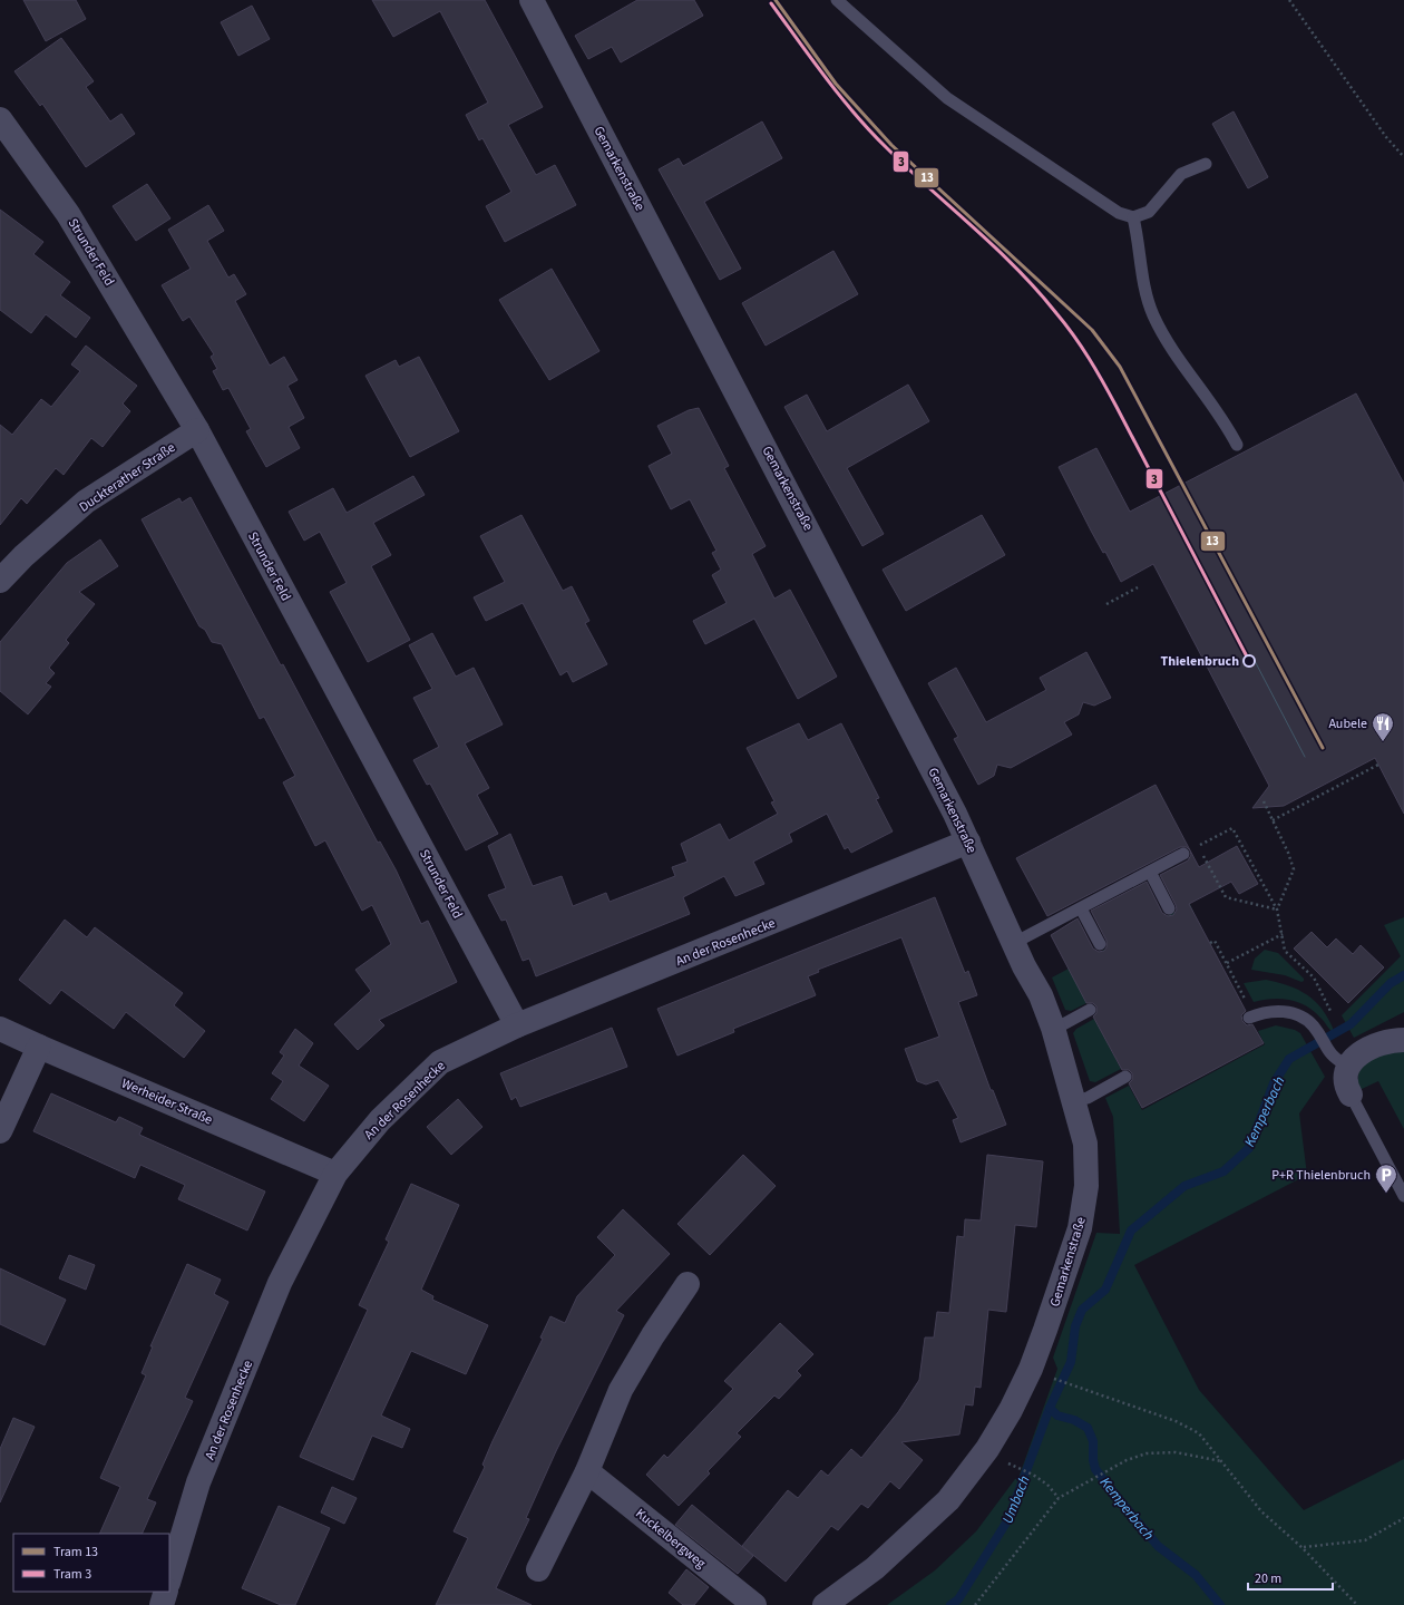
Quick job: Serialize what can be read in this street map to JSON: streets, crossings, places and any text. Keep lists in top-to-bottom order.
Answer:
{
  "streets": {
    "street": [
      "Gemarkenstraße",
      "Strunder Feld",
      "Duckterather Straße",
      "An der Rosenhecke",
      "Werheider Straße",
      "Kuckelbergweg"
    ]
  },
  "crossings": [
    ["Gemarkenstraße", "An der Rosenhecke"],
    ["Strunder Feld", "Duckterather Straße"],
    ["Strunder Feld", "An der Rosenhecke"],
    ["An der Rosenhecke", "Werheider Straße"]
  ],
  "water": ["Kemperbach", "Umbach"],
  "places": {
    "other": ["Thielenbruch"],
    "restaurant": ["Aubele"],
    "parking": ["P+R Thielenbruch"]
  },
  "lines": ["tram line 13", "tram line 3"],
  "legend": ["Tram 13", "Tram 3"],
  "scale_bar": "20 m"
}
